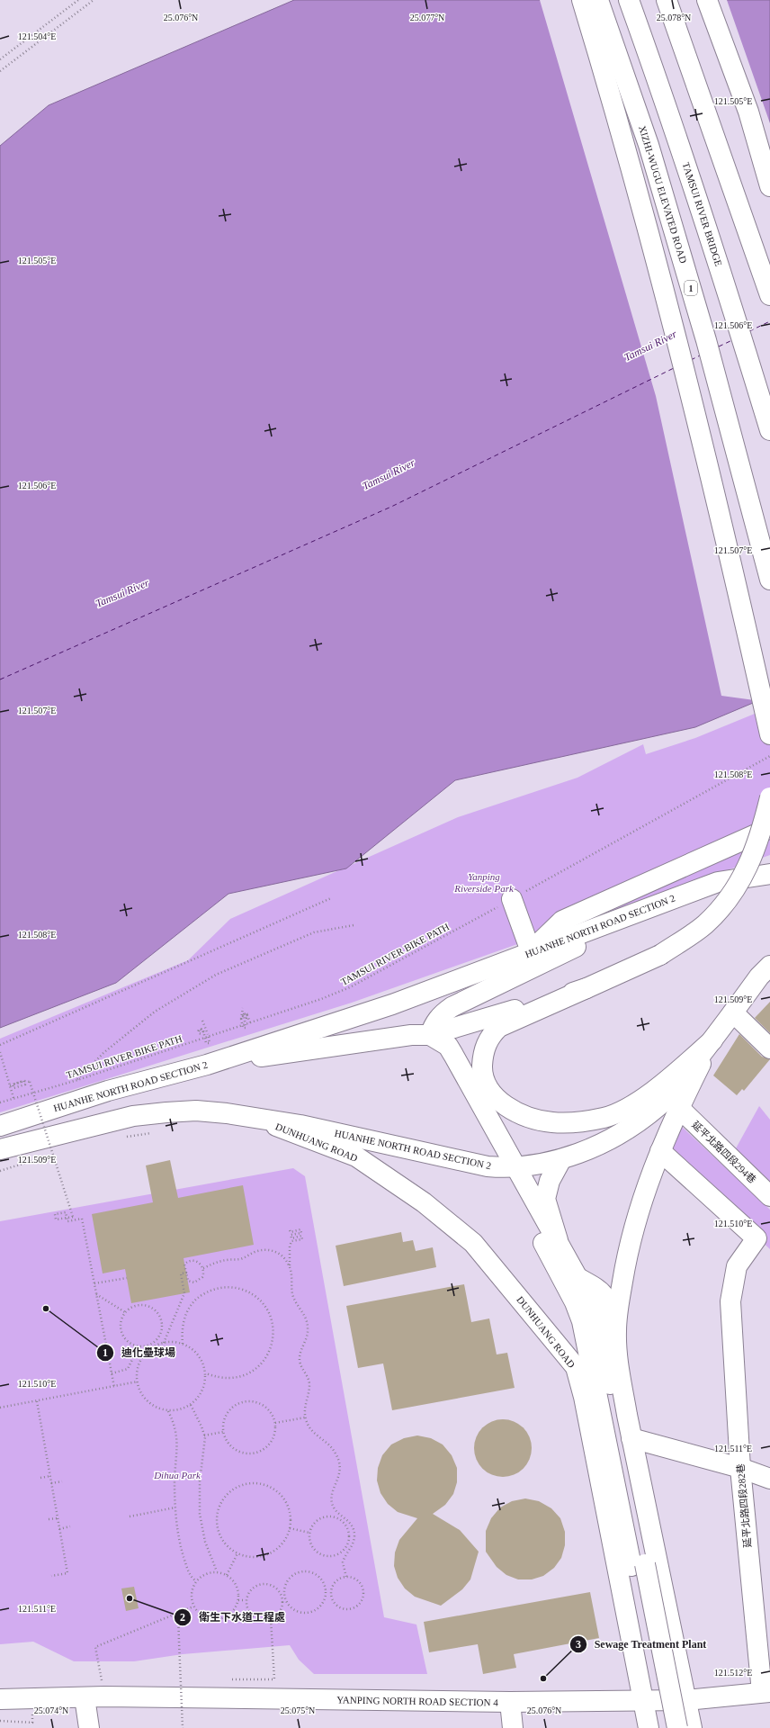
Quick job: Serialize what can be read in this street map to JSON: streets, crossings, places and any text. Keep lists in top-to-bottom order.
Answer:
{
  "streets": {
    "main road": [
      "XIZHI-WUGU ELEVATED ROAD",
      "TAMSUI RIVER BRIDGE",
      "1",
      "HUANHE NORTH ROAD SECTION 2",
      "DUNHUANG ROAD",
      "延平北路四段294巷",
      "延平北路四段282巷",
      "YANPING NORTH ROAD SECTION 4"
    ],
    "path": ["TAMSUI RIVER BIKE PATH"]
  },
  "crossings": [
    ["HUANHE NORTH ROAD SECTION 2", "DUNHUANG ROAD"],
    ["DUNHUANG ROAD", "YANPING NORTH ROAD SECTION 4"],
    ["延平北路四段282巷", "YANPING NORTH ROAD SECTION 4"]
  ],
  "water": ["Tamsui River"],
  "parks": ["Yanping Riverside Park", "Dihua Park"],
  "places": ["迪化壘球場", "衛生下水道工程處", "Sewage Treatment Plant"],
  "coordinates": [
    "25.076°N",
    "25.077°N",
    "25.078°N",
    "121.504°E",
    "121.505°E",
    "121.506°E",
    "121.507°E",
    "121.508°E",
    "121.509°E",
    "121.510°E",
    "121.511°E",
    "121.512°E",
    "25.074°N",
    "25.075°N"
  ]
}
